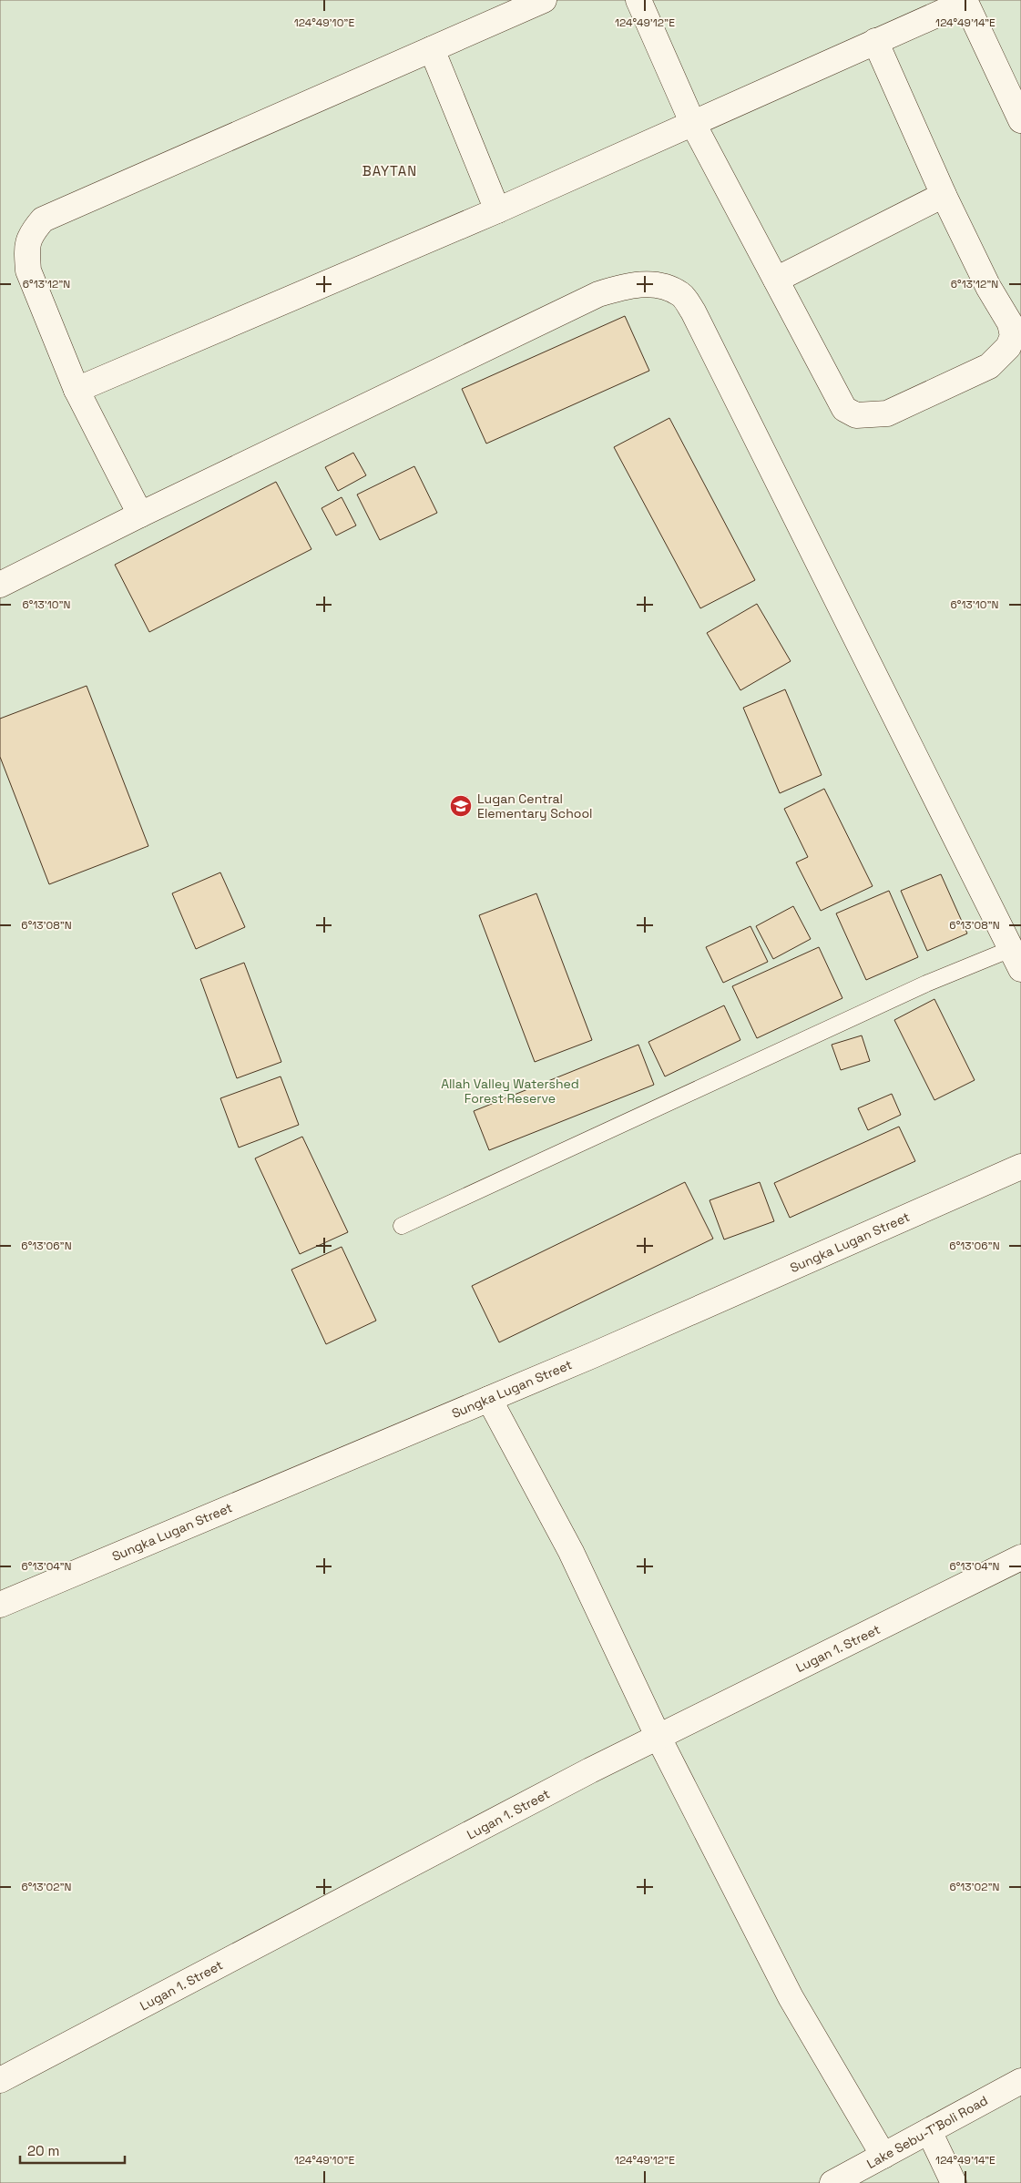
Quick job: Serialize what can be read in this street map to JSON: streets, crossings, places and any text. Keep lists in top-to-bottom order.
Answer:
{
  "streets": {
    "street": ["Sungka Lugan Street", "Lugan 1. Street", "Lake Sebu-T'Boli Road"]
  },
  "districts": ["BAYTAN"],
  "parks": ["Allah Valley Watershed Forest Reserve"],
  "places": {
    "school or university": ["Lugan Central Elementary School"]
  },
  "scale_bar": "20 m",
  "coordinates": [
    "124°49'10\"E",
    "124°49'12\"E",
    "124°49'14\"E",
    "6°13'12\"N",
    "6°13'10\"N",
    "6°13'08\"N",
    "6°13'06\"N",
    "6°13'04\"N",
    "6°13'02\"N"
  ]
}
